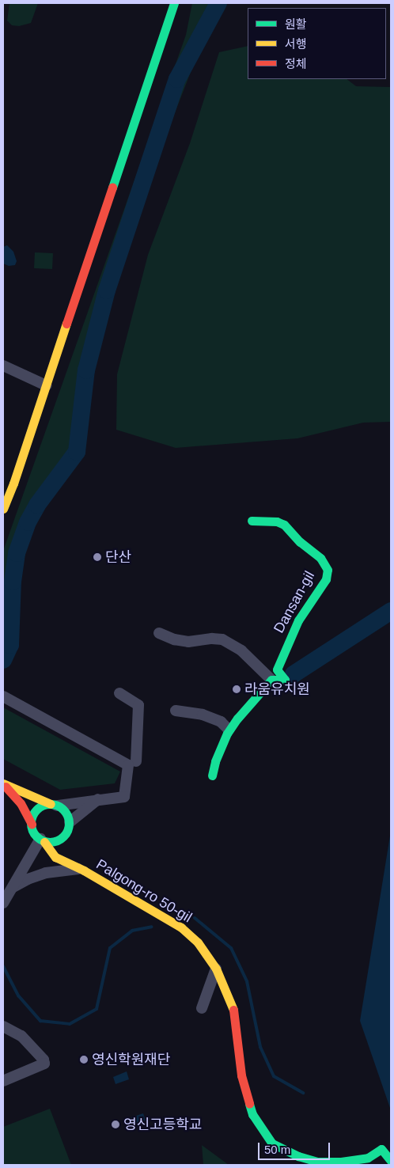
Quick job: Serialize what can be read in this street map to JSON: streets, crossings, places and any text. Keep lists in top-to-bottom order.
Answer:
{
  "streets": {
    "street": ["Dansan-gil", "Palgong-ro 50-gil"]
  },
  "places": [
    "단산",
    "라움유치원",
    "영신학원재단",
    "영신고등학교"
  ],
  "legend": ["원활", "서행", "정체"],
  "scale_bar": "50 m"
}
